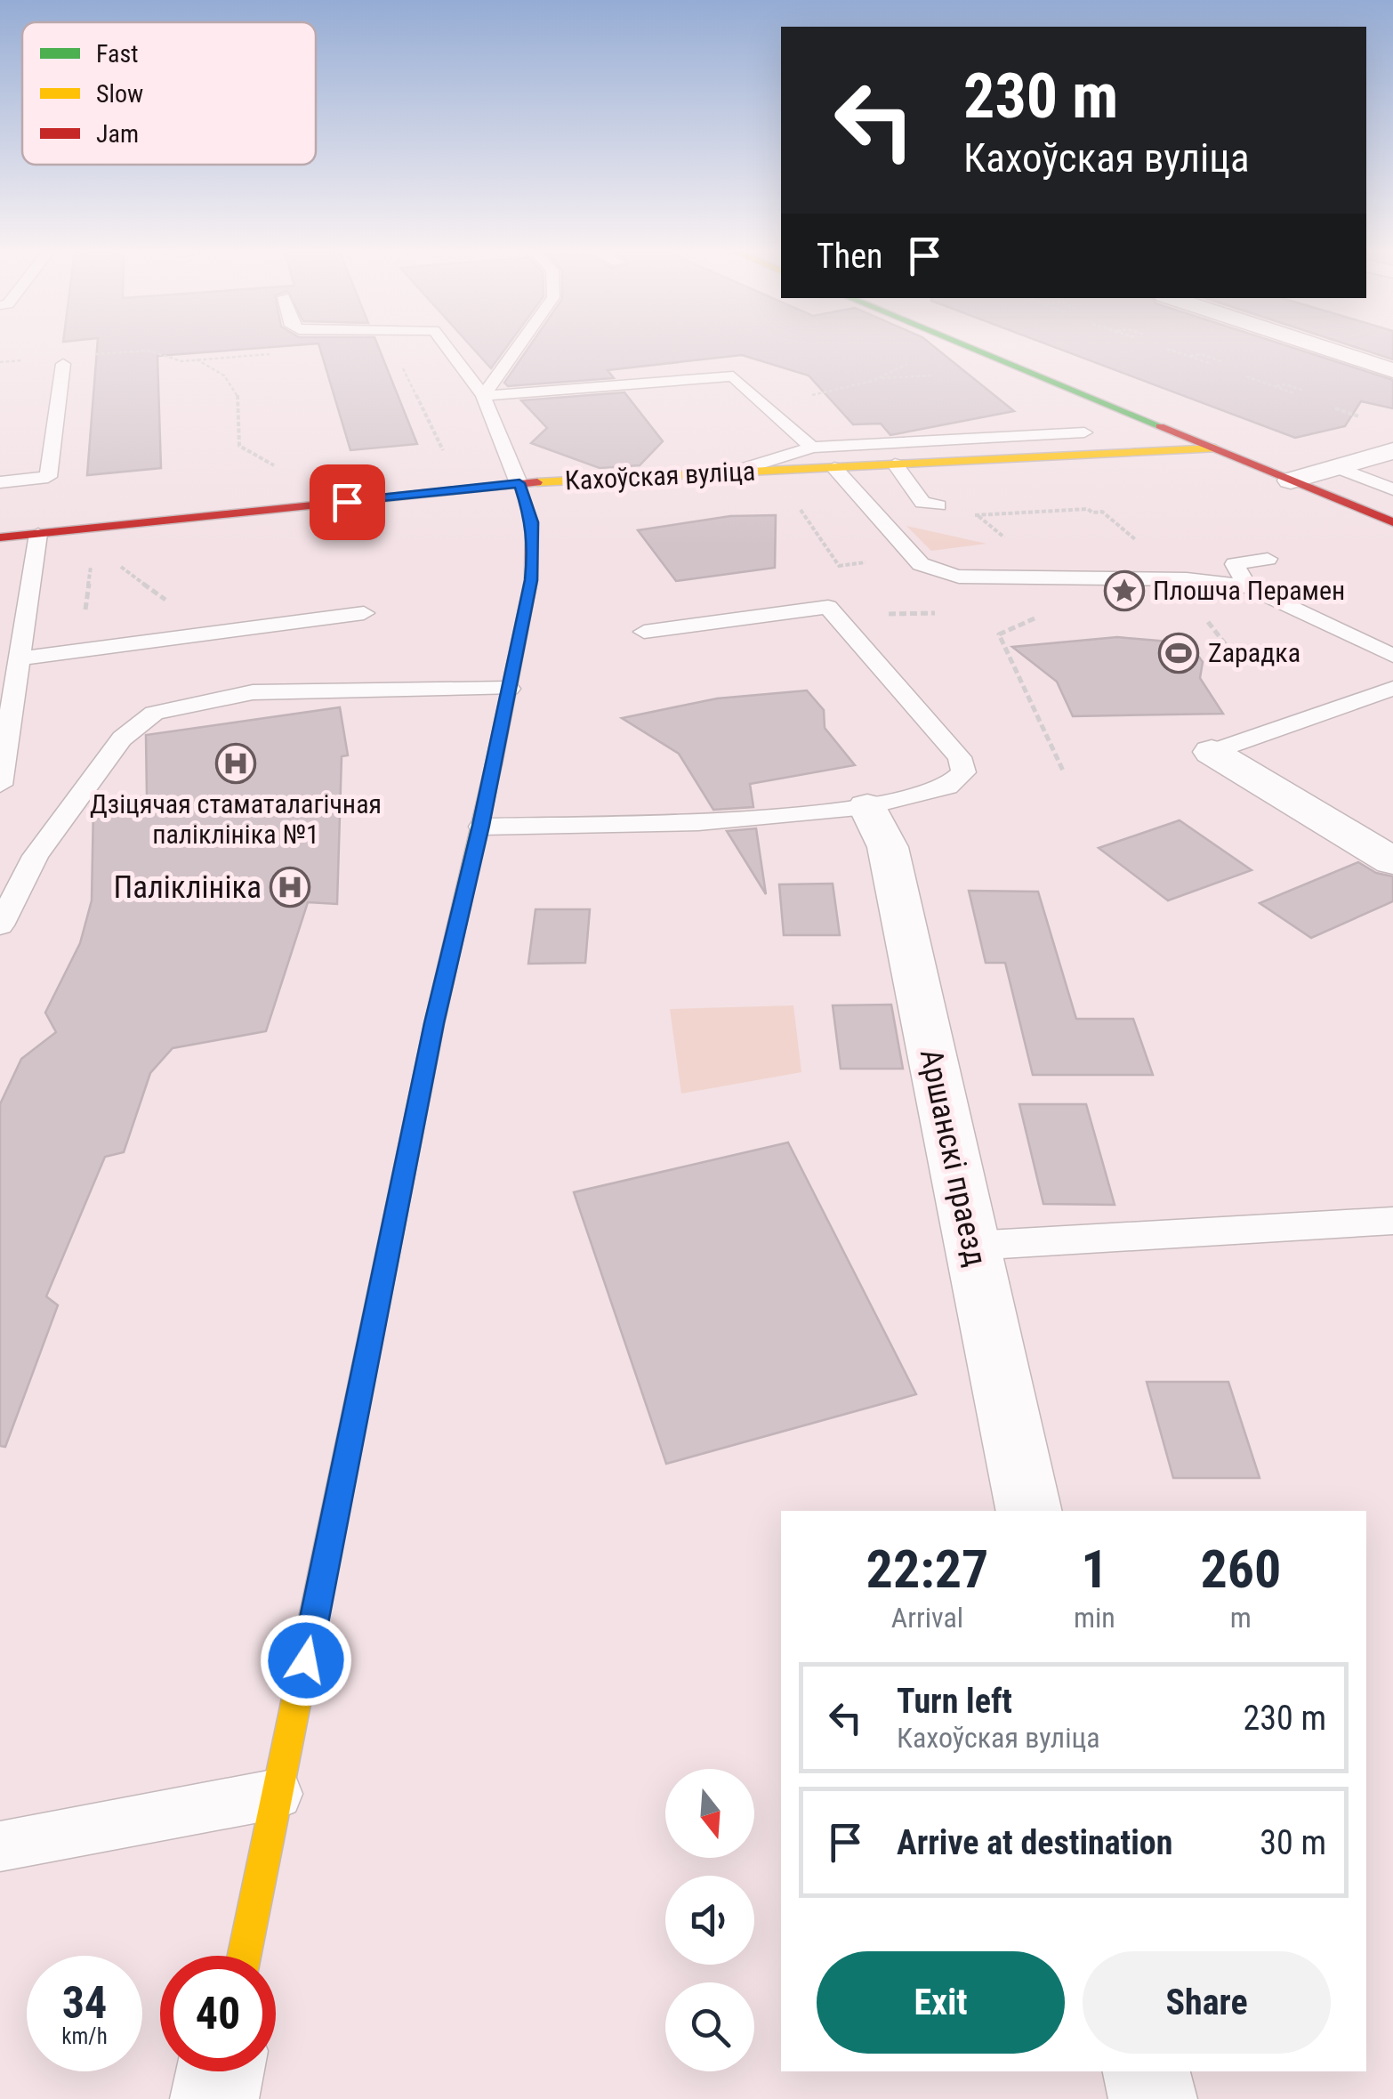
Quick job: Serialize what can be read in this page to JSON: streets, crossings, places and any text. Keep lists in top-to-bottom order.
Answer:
{
  "streets": {
    "street": ["Кахоўская вуліца", "Аршанскі праезд"]
  },
  "places": {
    "place": ["Плошча Перамен"],
    "sports": ["Zарадка"],
    "hospital": ["Дзіцячая стаматалагічная паліклініка №1", "Паліклініка"]
  },
  "legend": ["Fast", "Slow", "Jam"],
  "north": "bottom",
  "page": {
    "turn": ["230 m", "Кахоўская вуліца"],
    "then": "Then",
    "eta": [
      "22:27",
      "Arrival",
      "1",
      "min",
      "260",
      "m"
    ],
    "list": [
      {
        "name": "Turn left",
        "note": "Кахоўская вуліца",
        "value": "230 m"
      },
      {
        "name": "Arrive at destination",
        "value": "30 m"
      }
    ],
    "buttons": ["Exit", "Share"],
    "speed": "34 km/h",
    "limit": "40"
  }
}
